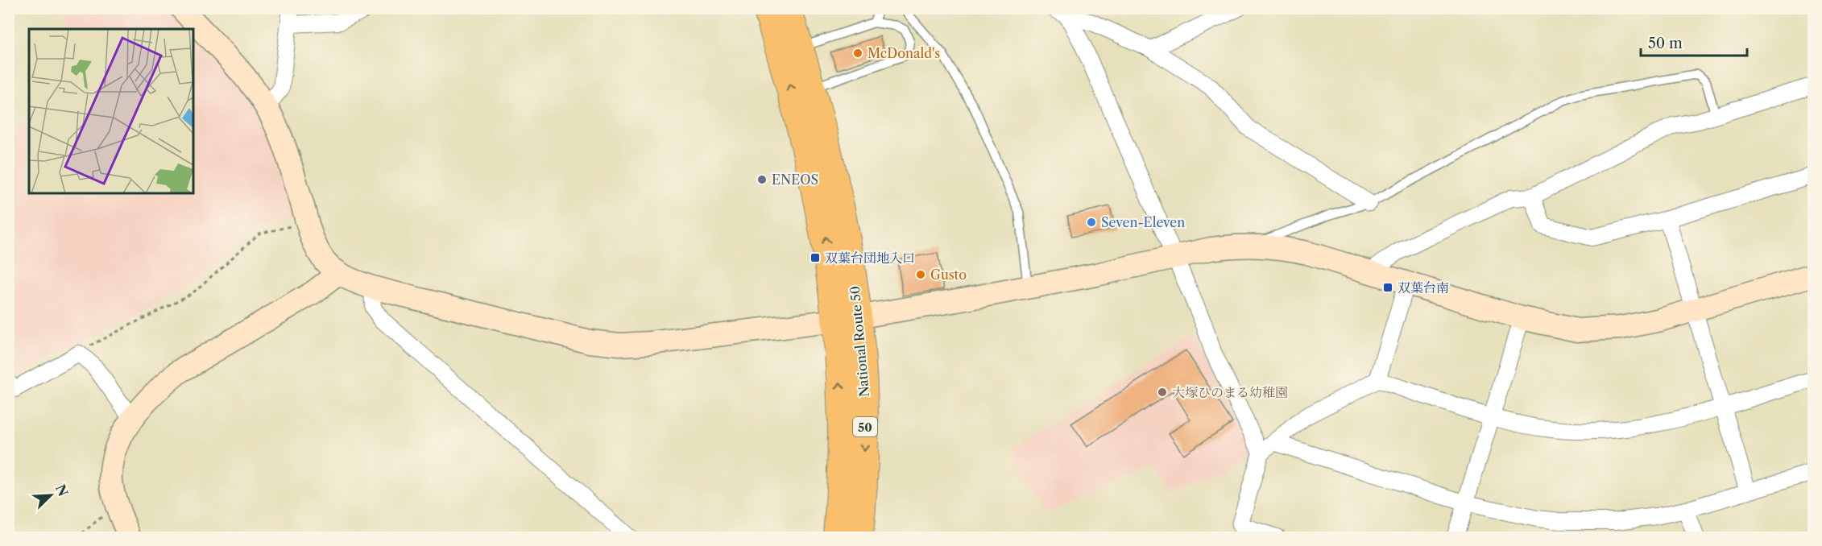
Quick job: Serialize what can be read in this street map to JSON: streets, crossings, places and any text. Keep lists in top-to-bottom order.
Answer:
{
  "streets": {
    "highway": ["National Route 50", "50"]
  },
  "places": {
    "other": [
      "McDonald's",
      "ENEOS",
      "Seven-Eleven",
      "Gusto",
      "大塚ひのまる幼稚園"
    ],
    "transit": ["双葉台団地入口", "双葉台南"]
  },
  "scale_bar": "50 m",
  "north": "top right"
}
